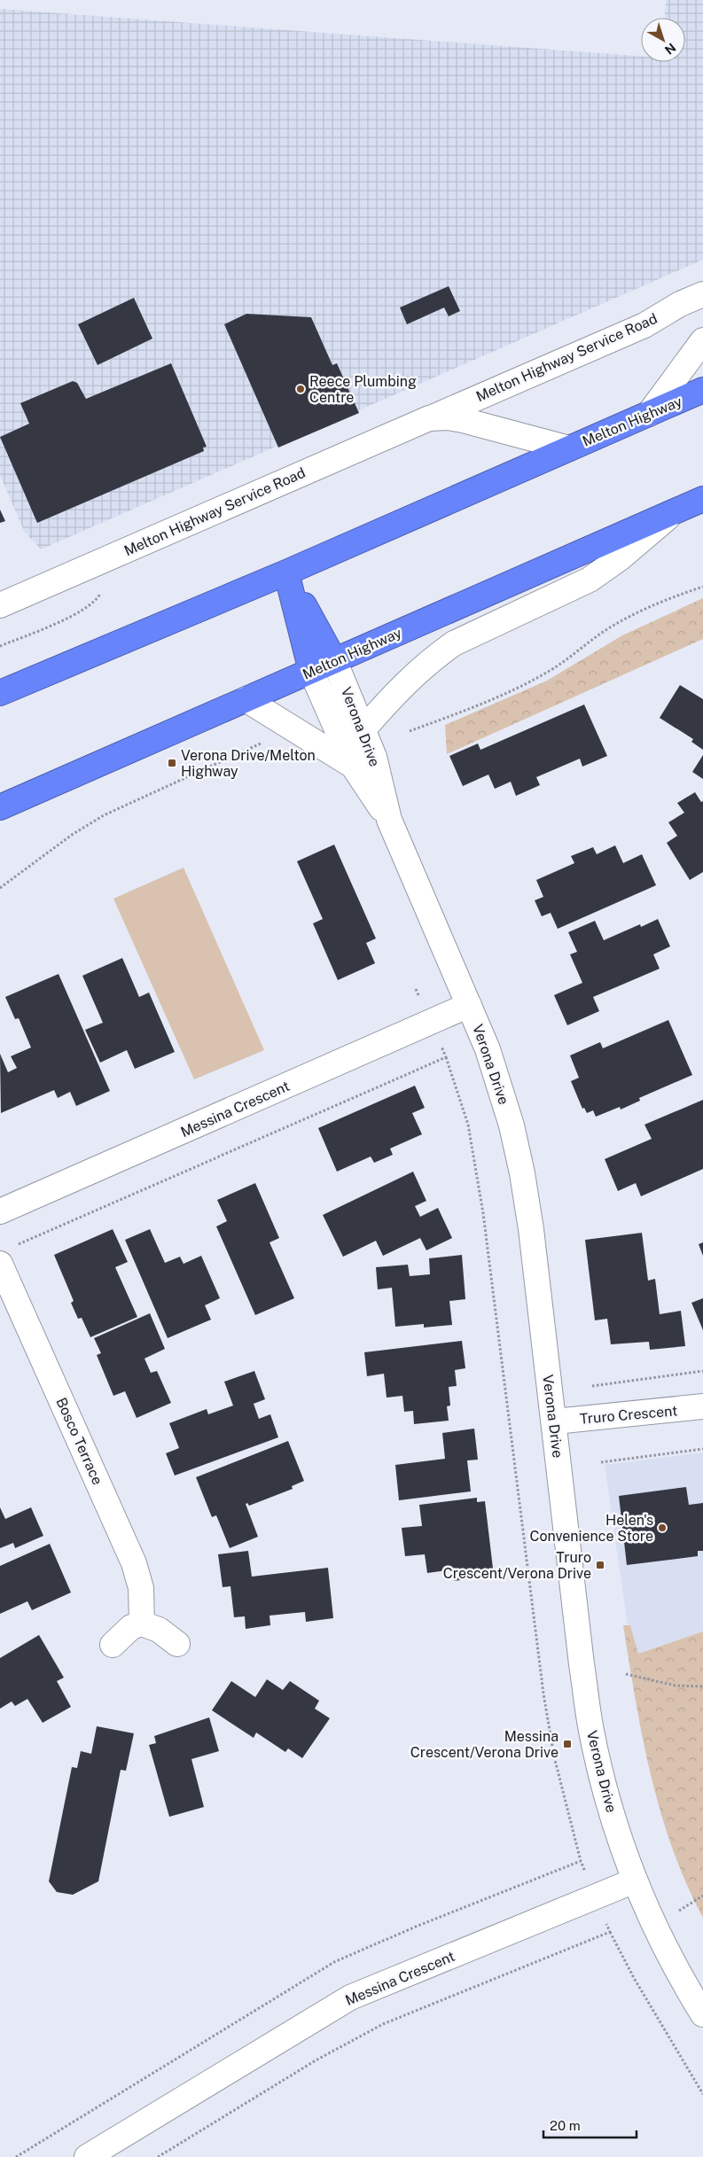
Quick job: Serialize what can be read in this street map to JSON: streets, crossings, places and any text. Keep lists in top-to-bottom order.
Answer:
{
  "streets": {
    "highway": ["Melton Highway"],
    "street": [
      "Melton Highway Service Road",
      "Verona Drive",
      "Messina Crescent",
      "Truro Crescent",
      "Bosco Terrace"
    ]
  },
  "crossings": [
    ["Melton Highway Service Road", "Melton Highway"],
    ["Melton Highway", "Verona Drive"],
    ["Verona Drive", "Messina Crescent"],
    ["Verona Drive", "Truro Crescent"]
  ],
  "places": {
    "other": ["Reece Plumbing Centre", "Helen's Convenience Store"],
    "transit": ["Verona Drive/Melton Highway", "Truro Crescent/Verona Drive", "Messina Crescent/Verona Drive"]
  },
  "scale_bar": "20 m",
  "north": "bottom right"
}
